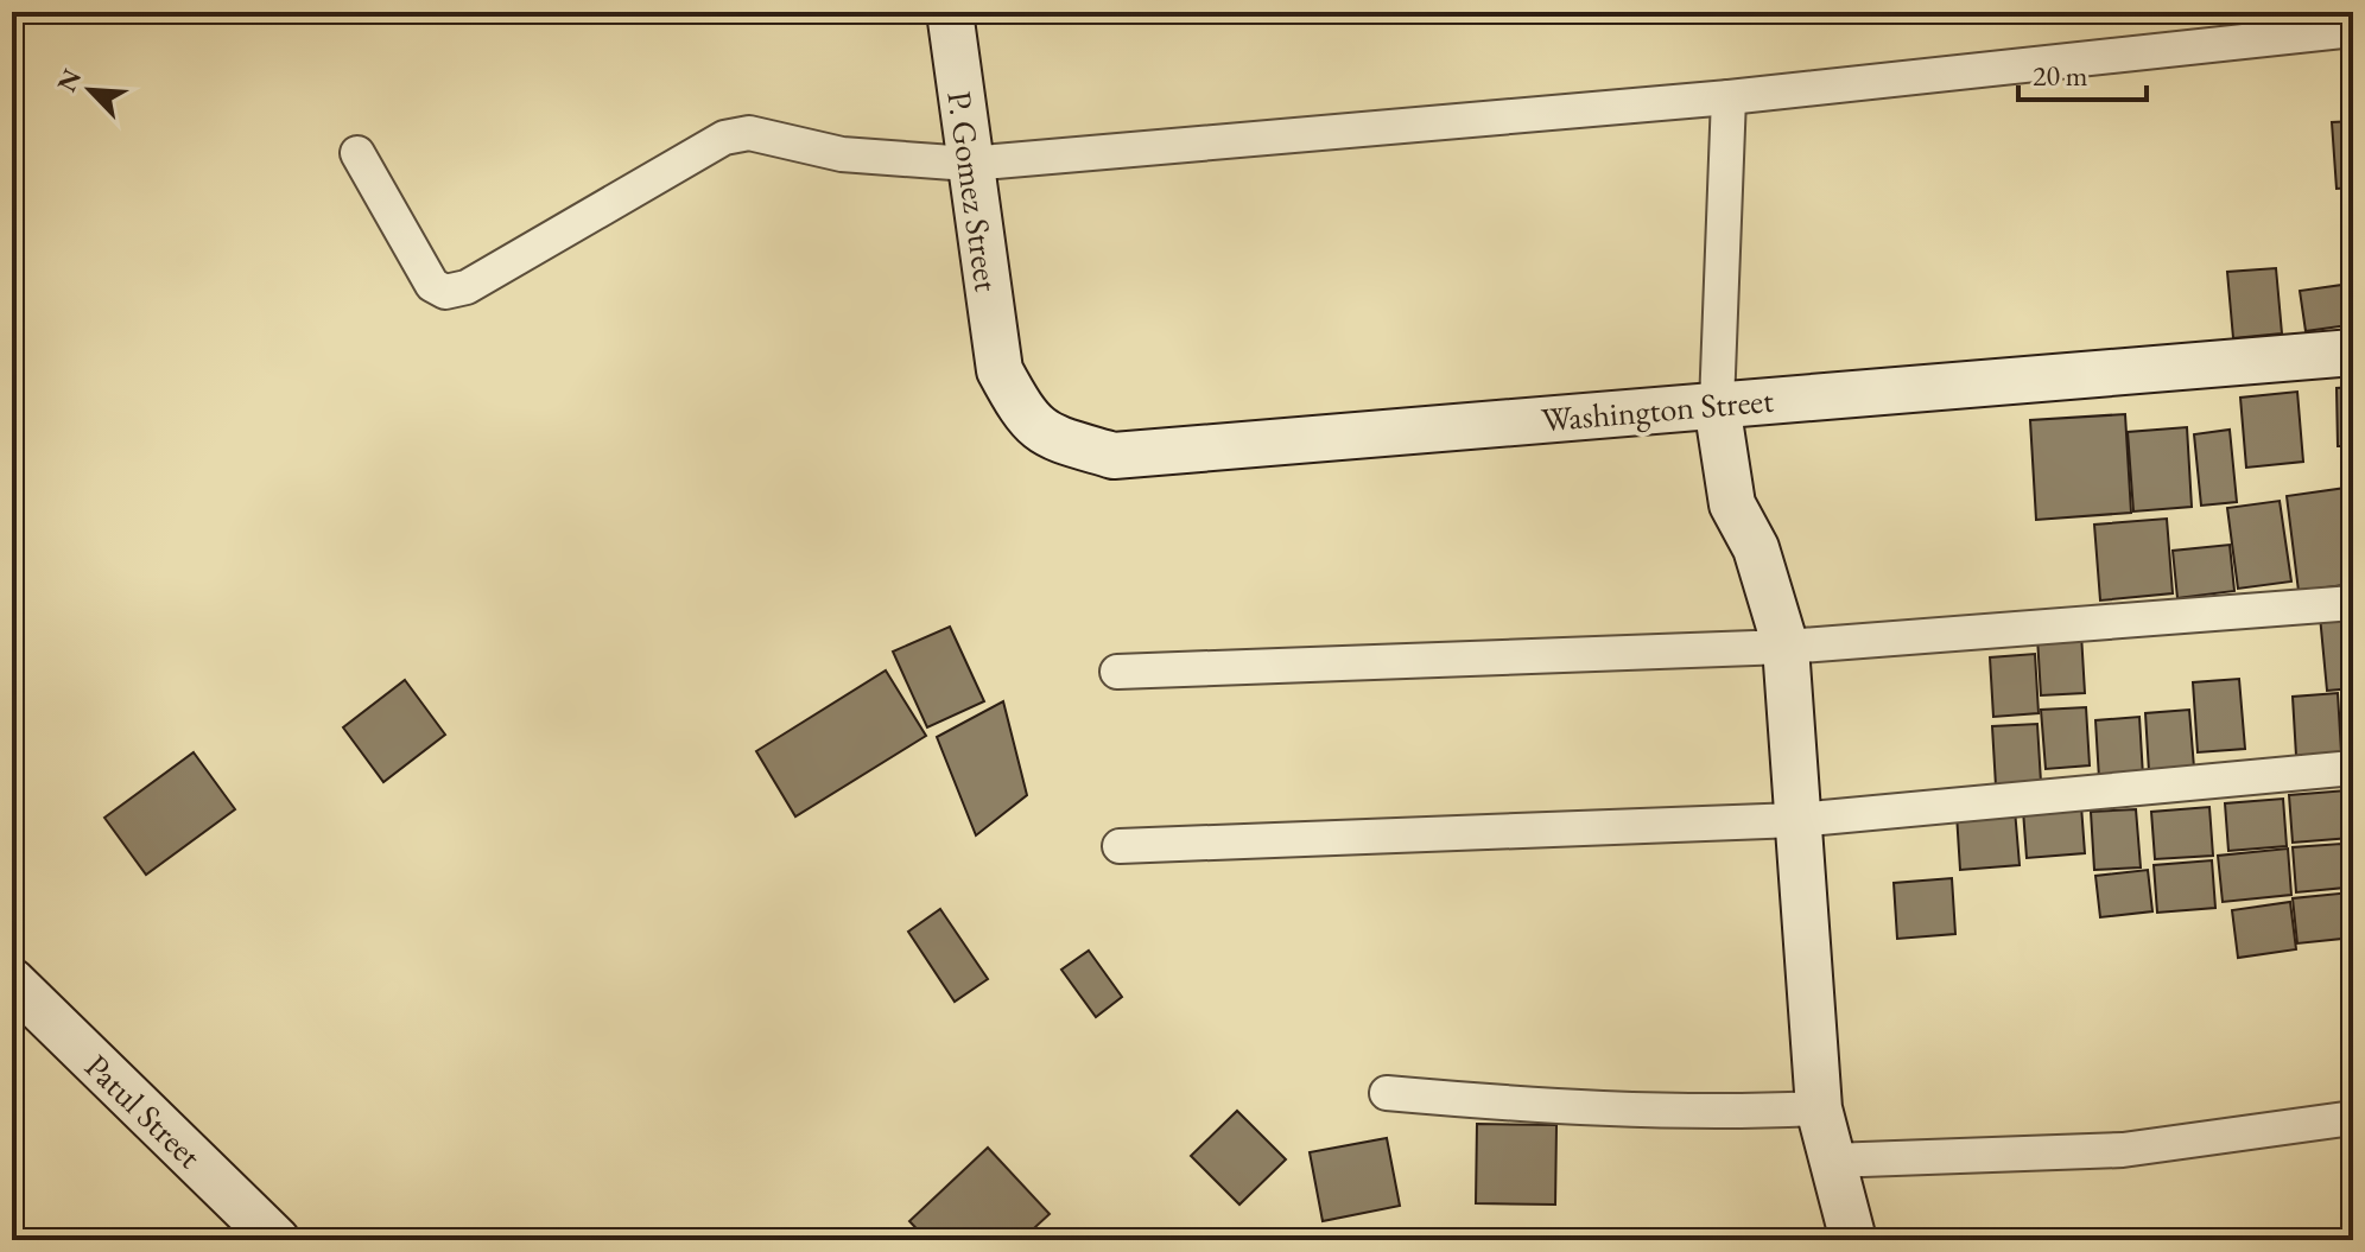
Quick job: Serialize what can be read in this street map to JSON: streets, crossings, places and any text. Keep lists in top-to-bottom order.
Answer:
{
  "streets": {
    "street": ["P. Gomez Street", "Washington Street", "Patul Street"]
  },
  "crossings": [
    ["P. Gomez Street", "Washington Street"]
  ],
  "scale_bar": "20 m",
  "north": "top left"
}
